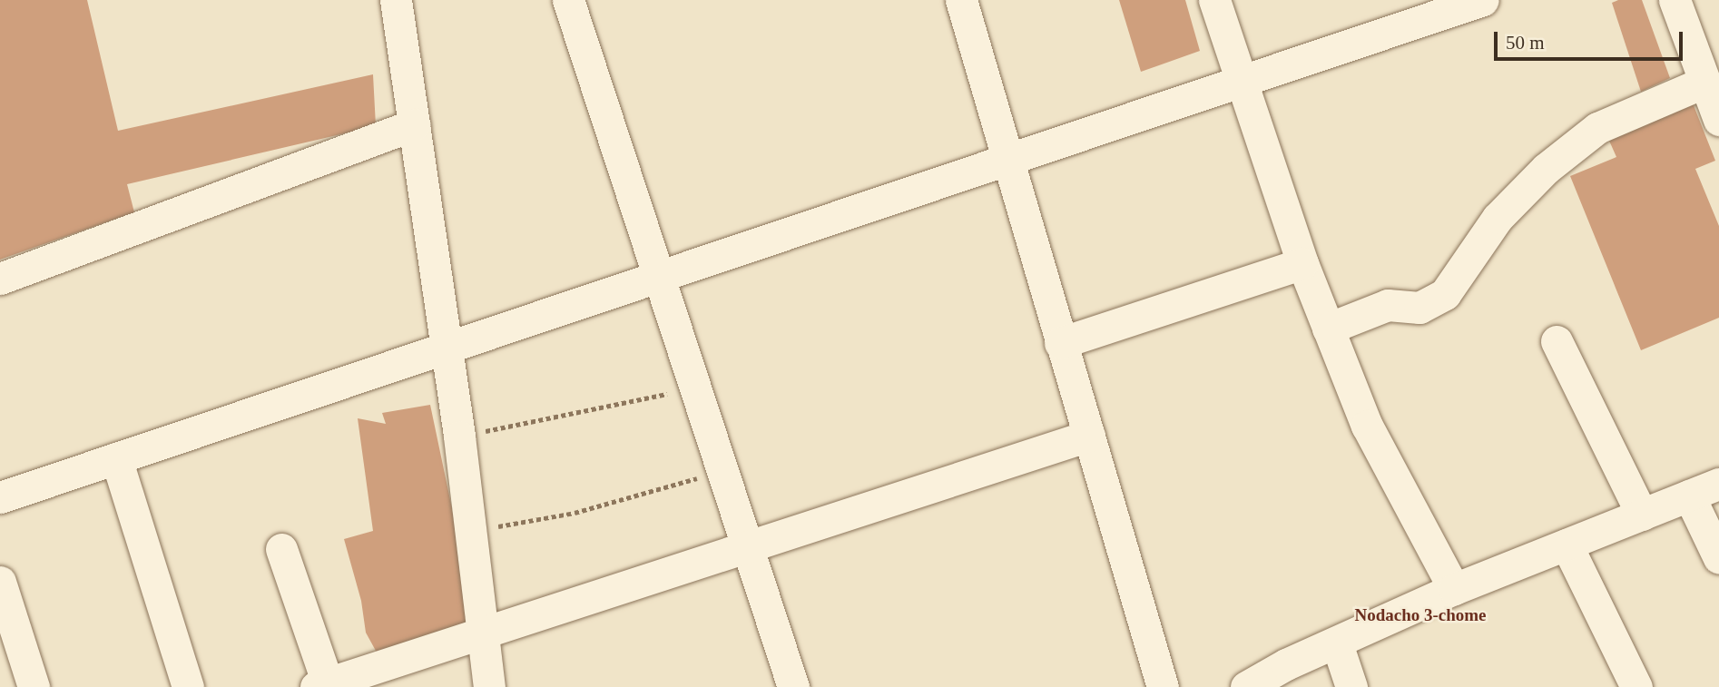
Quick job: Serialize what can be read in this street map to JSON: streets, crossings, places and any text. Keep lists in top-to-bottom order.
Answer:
{
  "districts": ["Nodacho 3-chome"],
  "scale_bar": "50 m"
}
